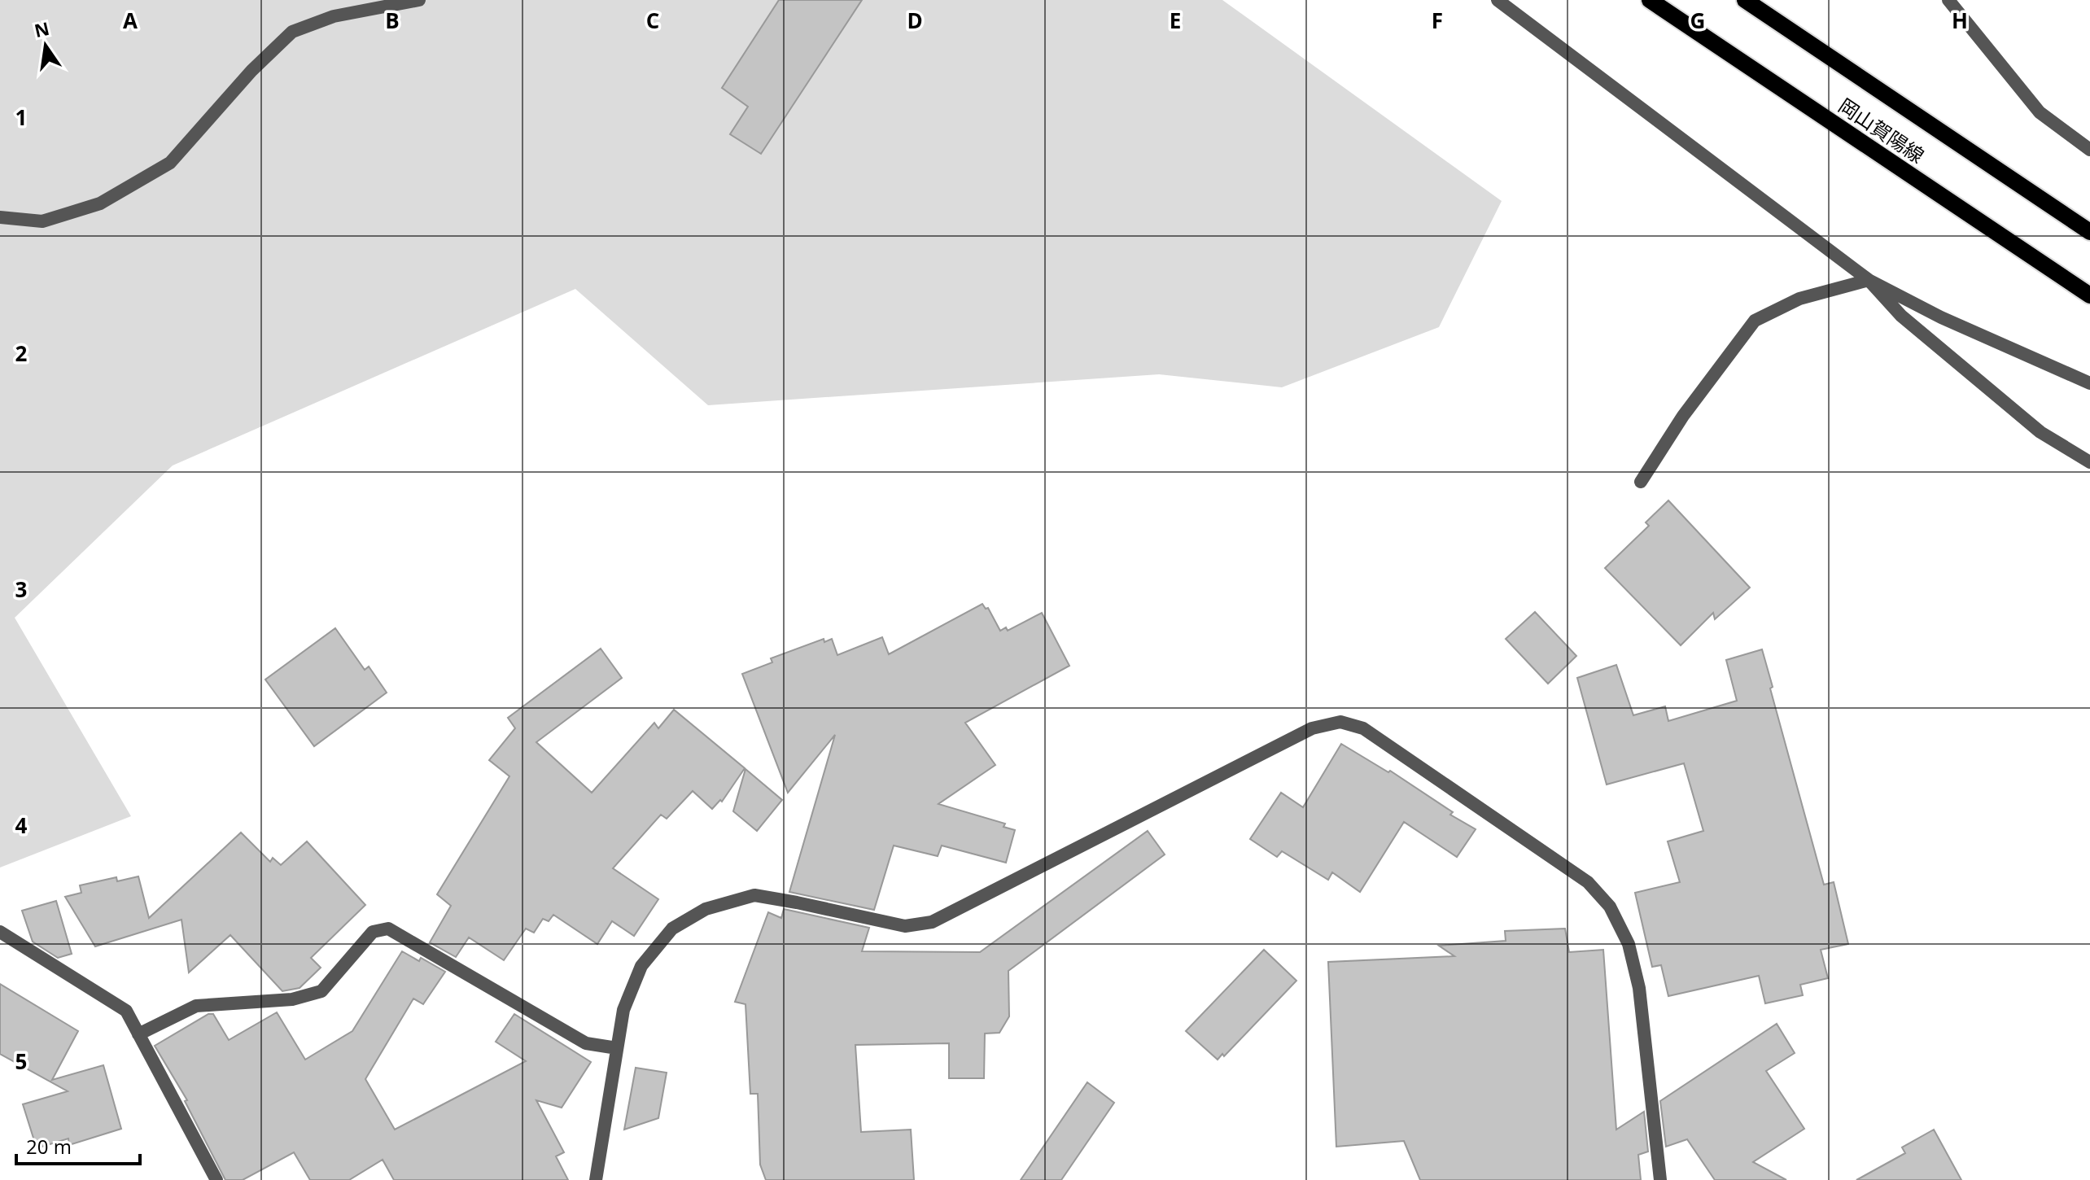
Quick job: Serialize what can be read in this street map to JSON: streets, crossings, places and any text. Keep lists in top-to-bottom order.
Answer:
{
  "streets": {
    "main road": ["岡山賀陽線"]
  },
  "scale_bar": "20 m",
  "north": "top",
  "grid": {
    "columns": [
      "A",
      "B",
      "C",
      "D",
      "E",
      "F",
      "G",
      "H"
    ],
    "rows": [
      "1",
      "2",
      "3",
      "4",
      "5"
    ]
  }
}
